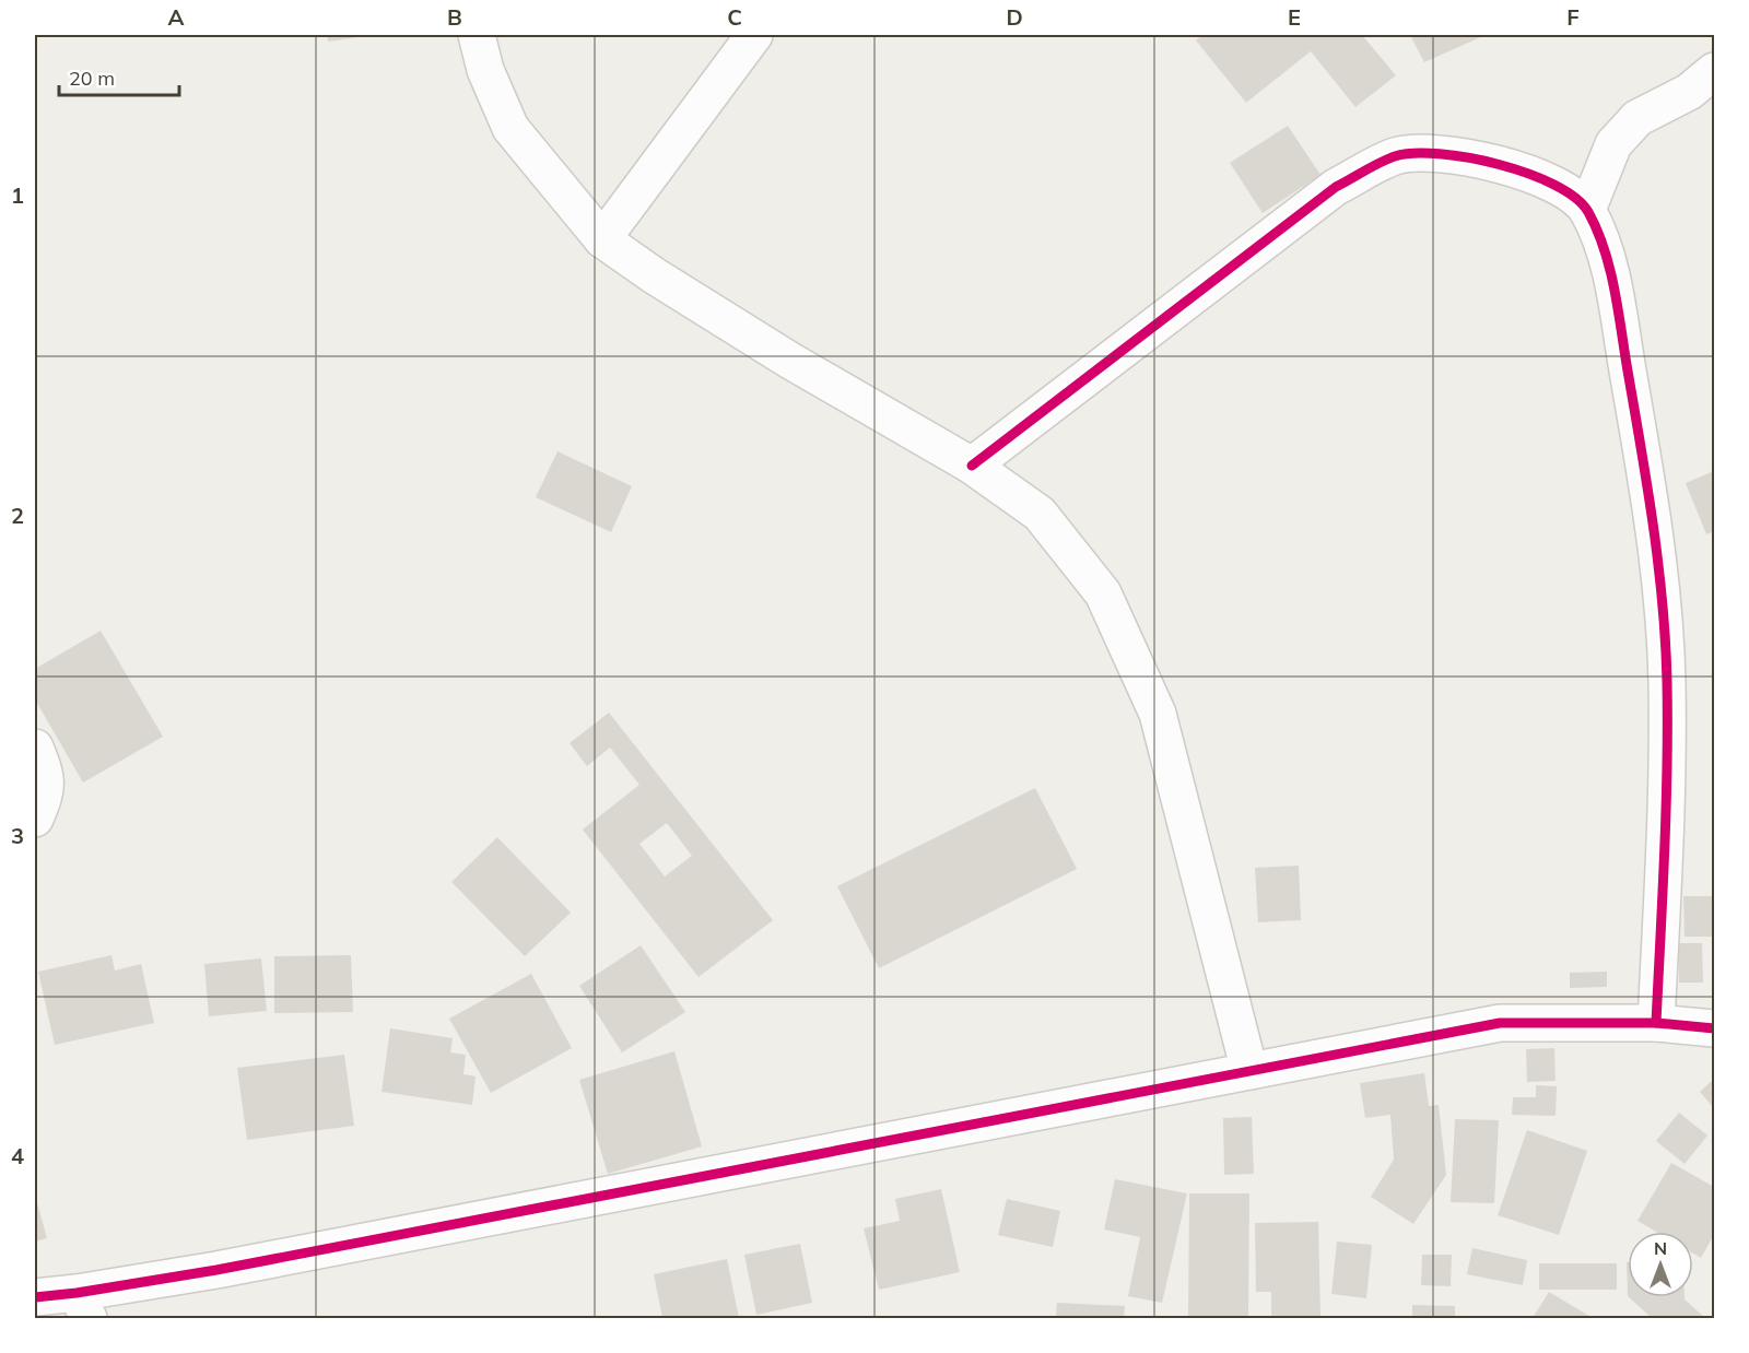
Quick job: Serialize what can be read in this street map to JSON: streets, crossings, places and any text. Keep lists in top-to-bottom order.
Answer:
{
  "scale_bar": "20 m",
  "north": "top",
  "grid": {
    "columns": [
      "A",
      "B",
      "C",
      "D",
      "E",
      "F"
    ],
    "rows": [
      "1",
      "2",
      "3",
      "4"
    ]
  }
}
